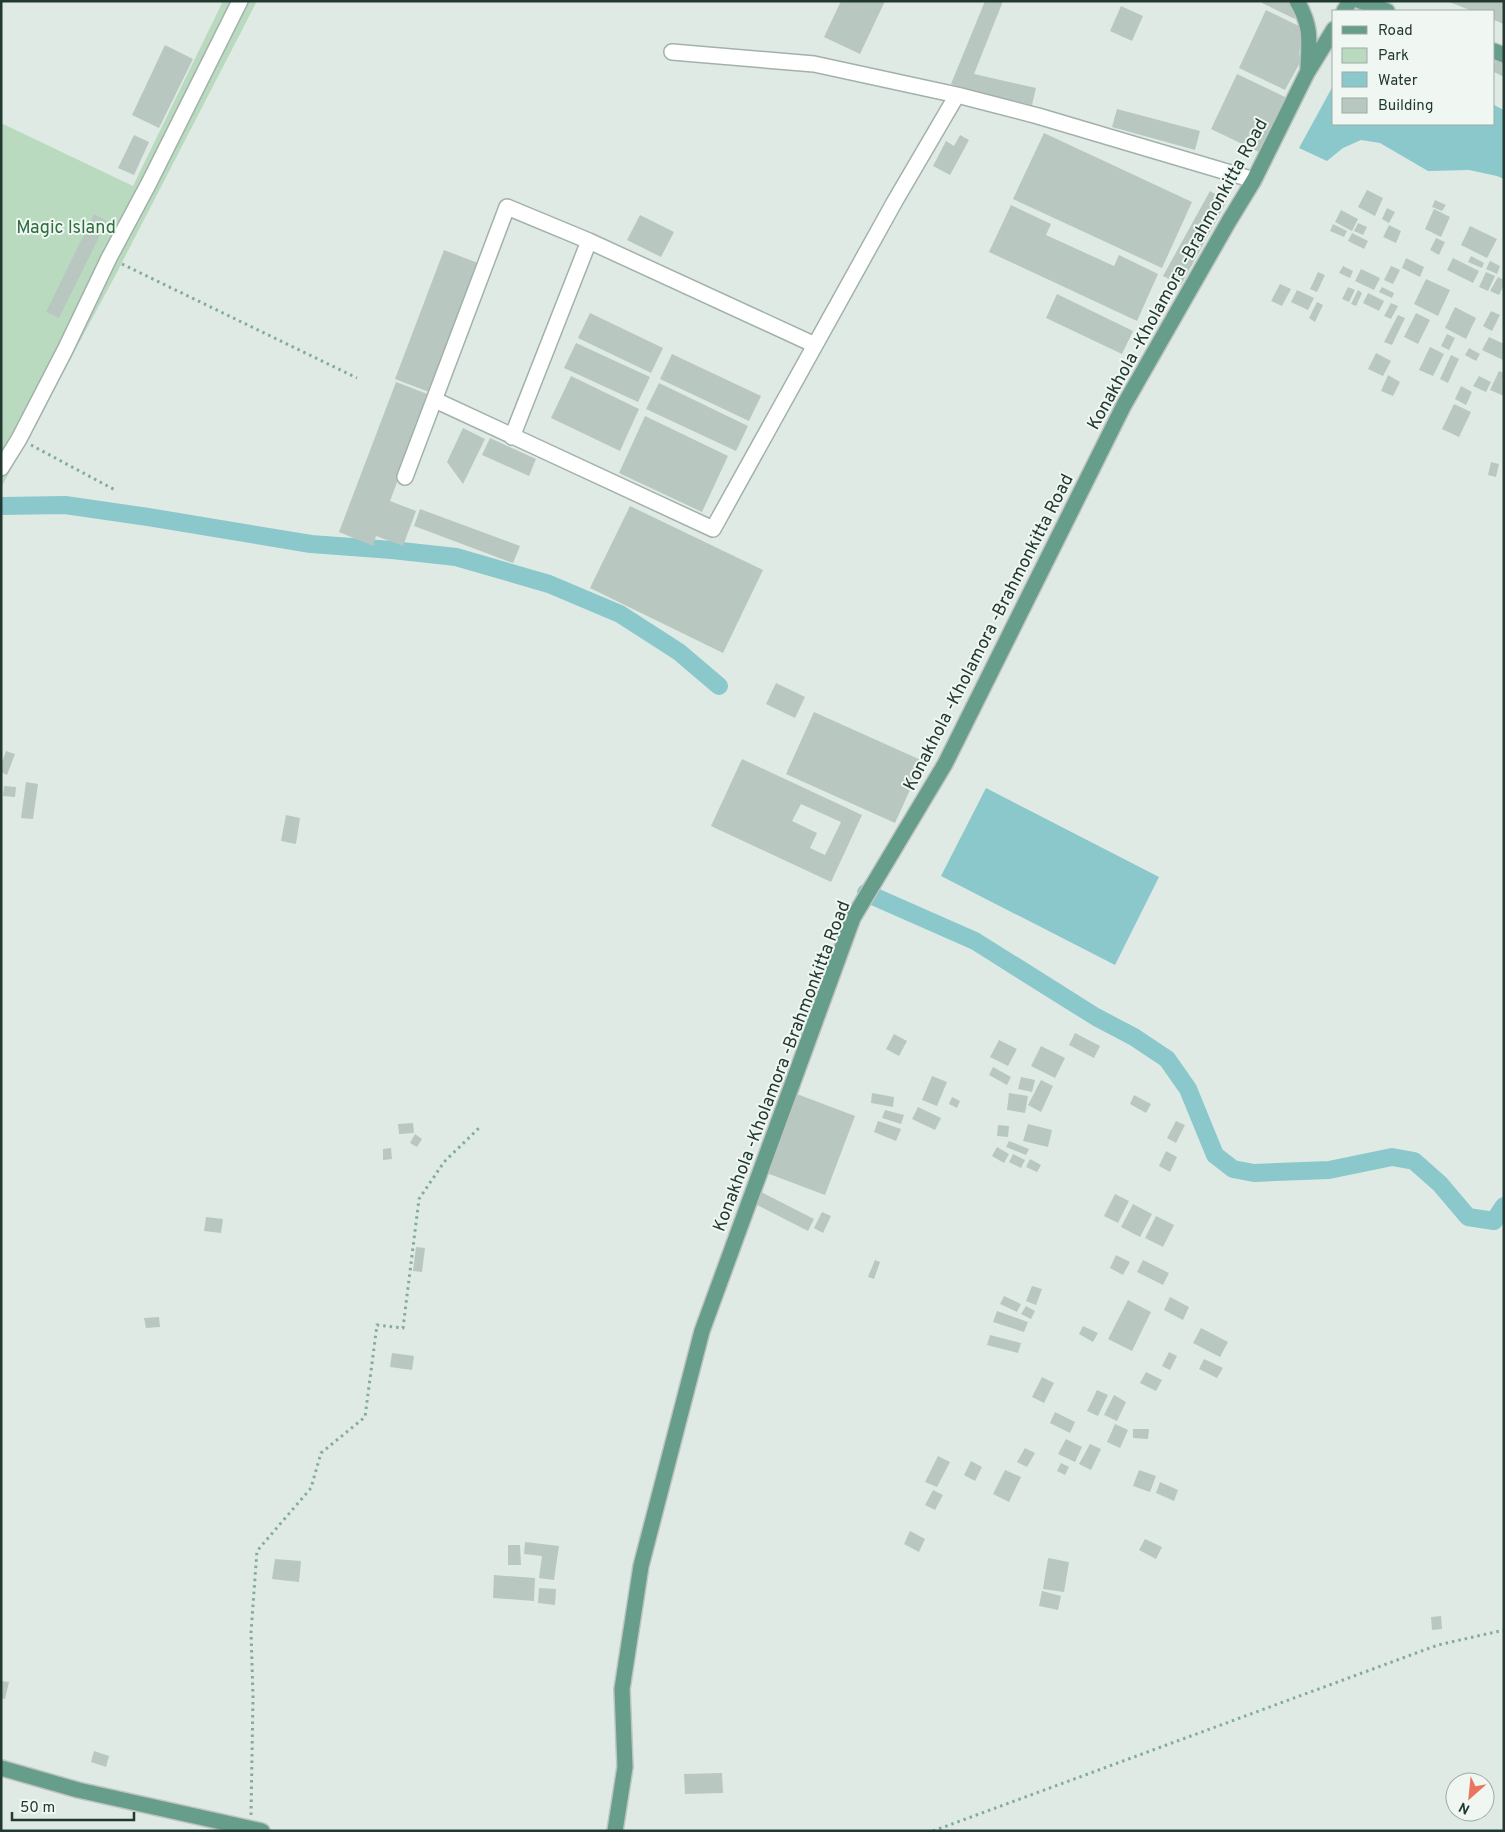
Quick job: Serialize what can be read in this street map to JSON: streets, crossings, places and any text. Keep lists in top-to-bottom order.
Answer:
{
  "streets": {
    "main road": ["Konakhola -Kholamora -Brahmonkitta Road"]
  },
  "parks": ["Magic Island"],
  "legend": [
    "Road",
    "Park",
    "Water",
    "Building"
  ],
  "scale_bar": "50 m",
  "north": "bottom left"
}
